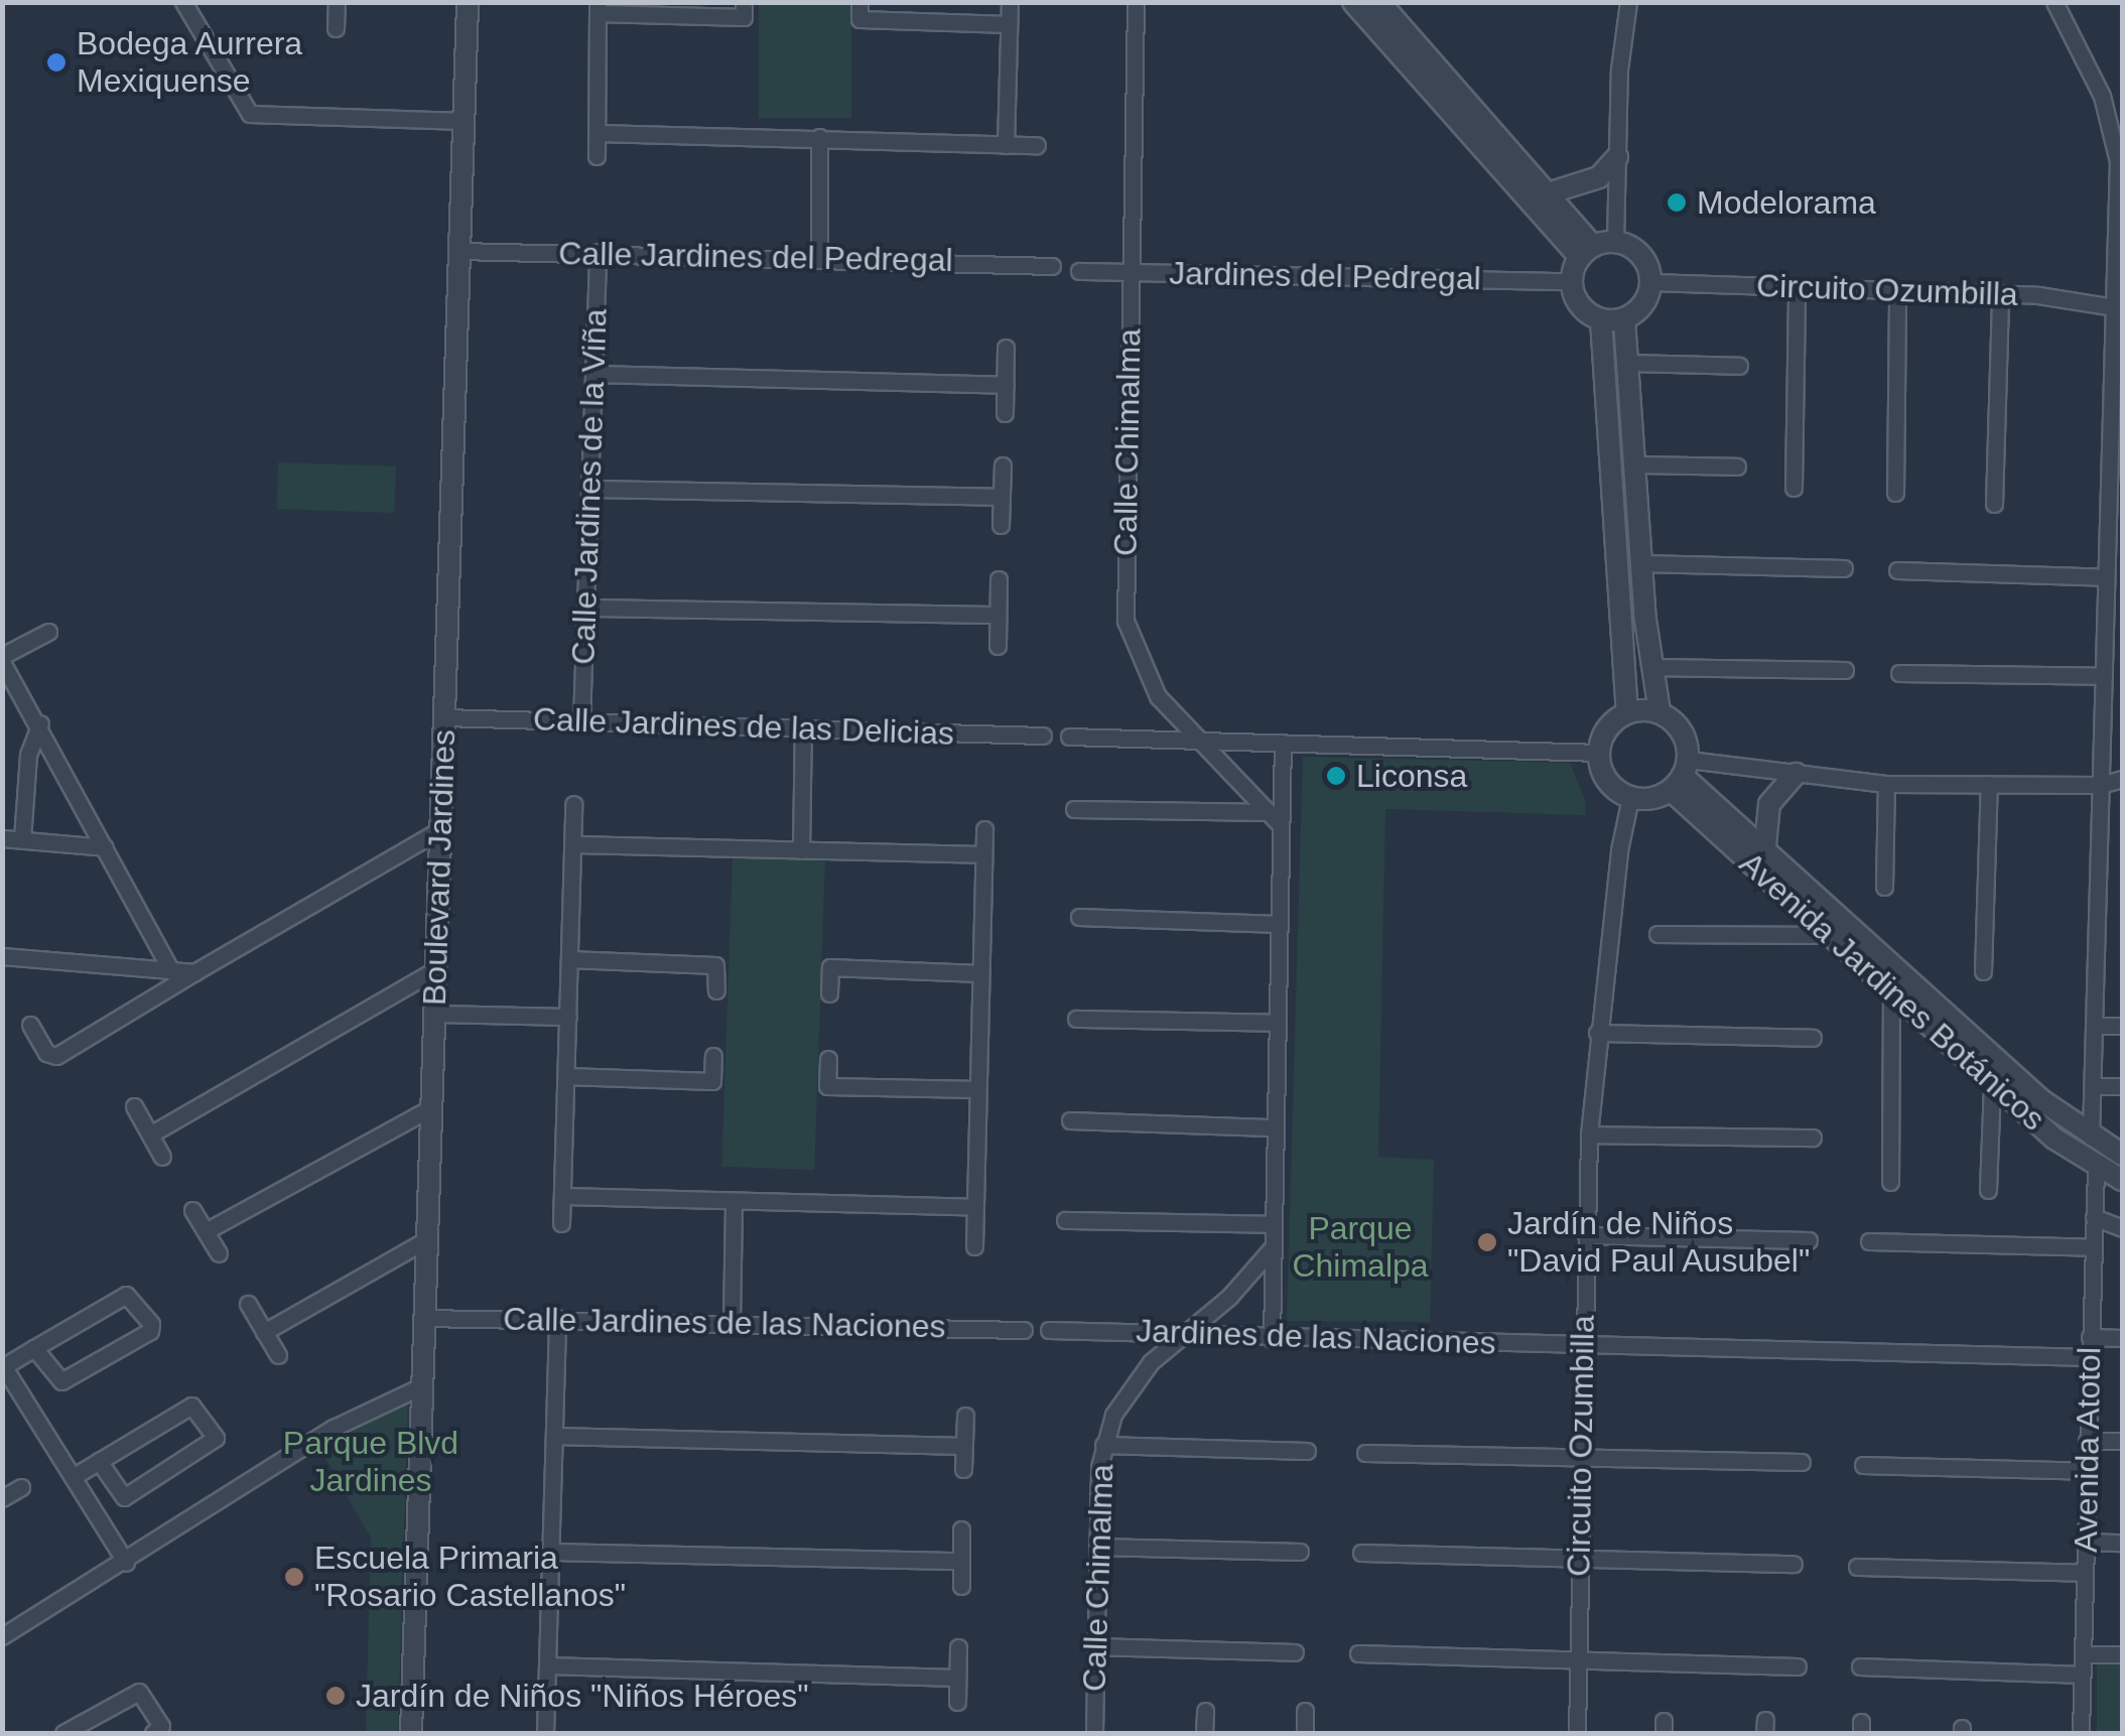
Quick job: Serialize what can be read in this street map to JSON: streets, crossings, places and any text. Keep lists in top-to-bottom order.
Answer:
{
  "streets": {
    "street": [
      "Calle Jardines del Pedregal",
      "Jardines del Pedregal",
      "Circuito Ozumbilla",
      "Calle Chimalma",
      "Calle Jardines de la Viña",
      "Calle Jardines de las Delicias",
      "Boulevard Jardines",
      "Avenida Jardines Botánicos",
      "Calle Jardines de las Naciones",
      "Jardines de las Naciones",
      "Avenida Atotol"
    ]
  },
  "crossings": [
    ["Calle Jardines del Pedregal", "Calle Jardines de la Viña"],
    ["Calle Jardines del Pedregal", "Boulevard Jardines"],
    ["Jardines del Pedregal", "Circuito Ozumbilla"],
    ["Jardines del Pedregal", "Calle Chimalma"],
    ["Circuito Ozumbilla", "Avenida Jardines Botánicos"],
    ["Circuito Ozumbilla", "Jardines de las Naciones"],
    ["Calle Chimalma", "Jardines de las Naciones"],
    ["Calle Jardines de la Viña", "Calle Jardines de las Delicias"],
    ["Calle Jardines de las Delicias", "Boulevard Jardines"],
    ["Boulevard Jardines", "Calle Jardines de las Naciones"],
    ["Avenida Jardines Botánicos", "Avenida Atotol"]
  ],
  "parks": ["Parque Chimalpa", "Parque Blvd Jardines"],
  "places": [
    "Bodega Aurrera Mexiquense",
    "Modelorama",
    "Liconsa",
    "Jardín de Niños \"David Paul Ausubel\"",
    "Escuela Primaria \"Rosario Castellanos\"",
    "Jardín de Niños \"Niños Héroes\""
  ]
}
